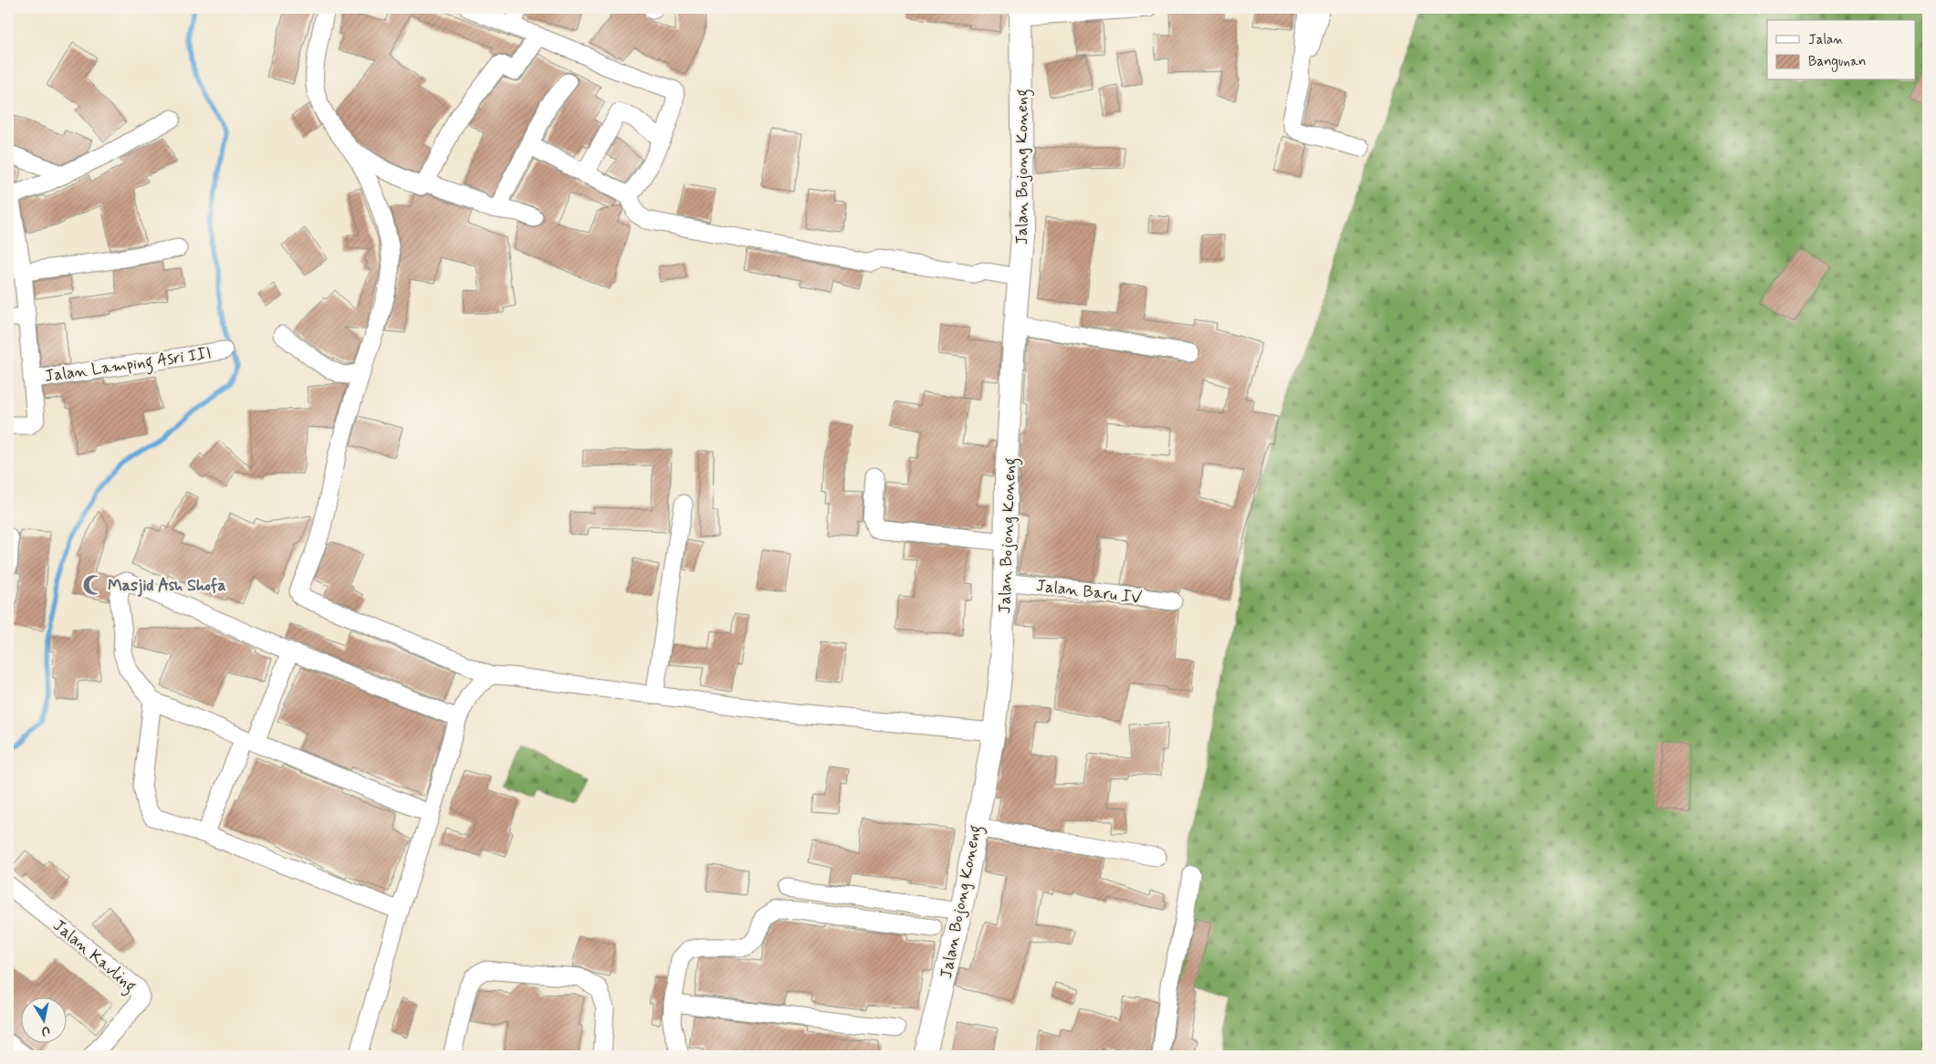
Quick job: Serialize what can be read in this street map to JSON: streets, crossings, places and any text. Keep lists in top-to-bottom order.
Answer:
{
  "streets": {
    "street": [
      "Jalan Bojong Koneng",
      "Jalan Lamping Asri III",
      "Jalan Baru IV",
      "Jalan Kavling"
    ]
  },
  "crossings": [
    ["Jalan Bojong Koneng", "Jalan Baru IV"]
  ],
  "places": {
    "mosque": ["Masjid Ash Shofa"]
  },
  "legend": ["Jalan", "Bangunan"],
  "north": "bottom"
}
